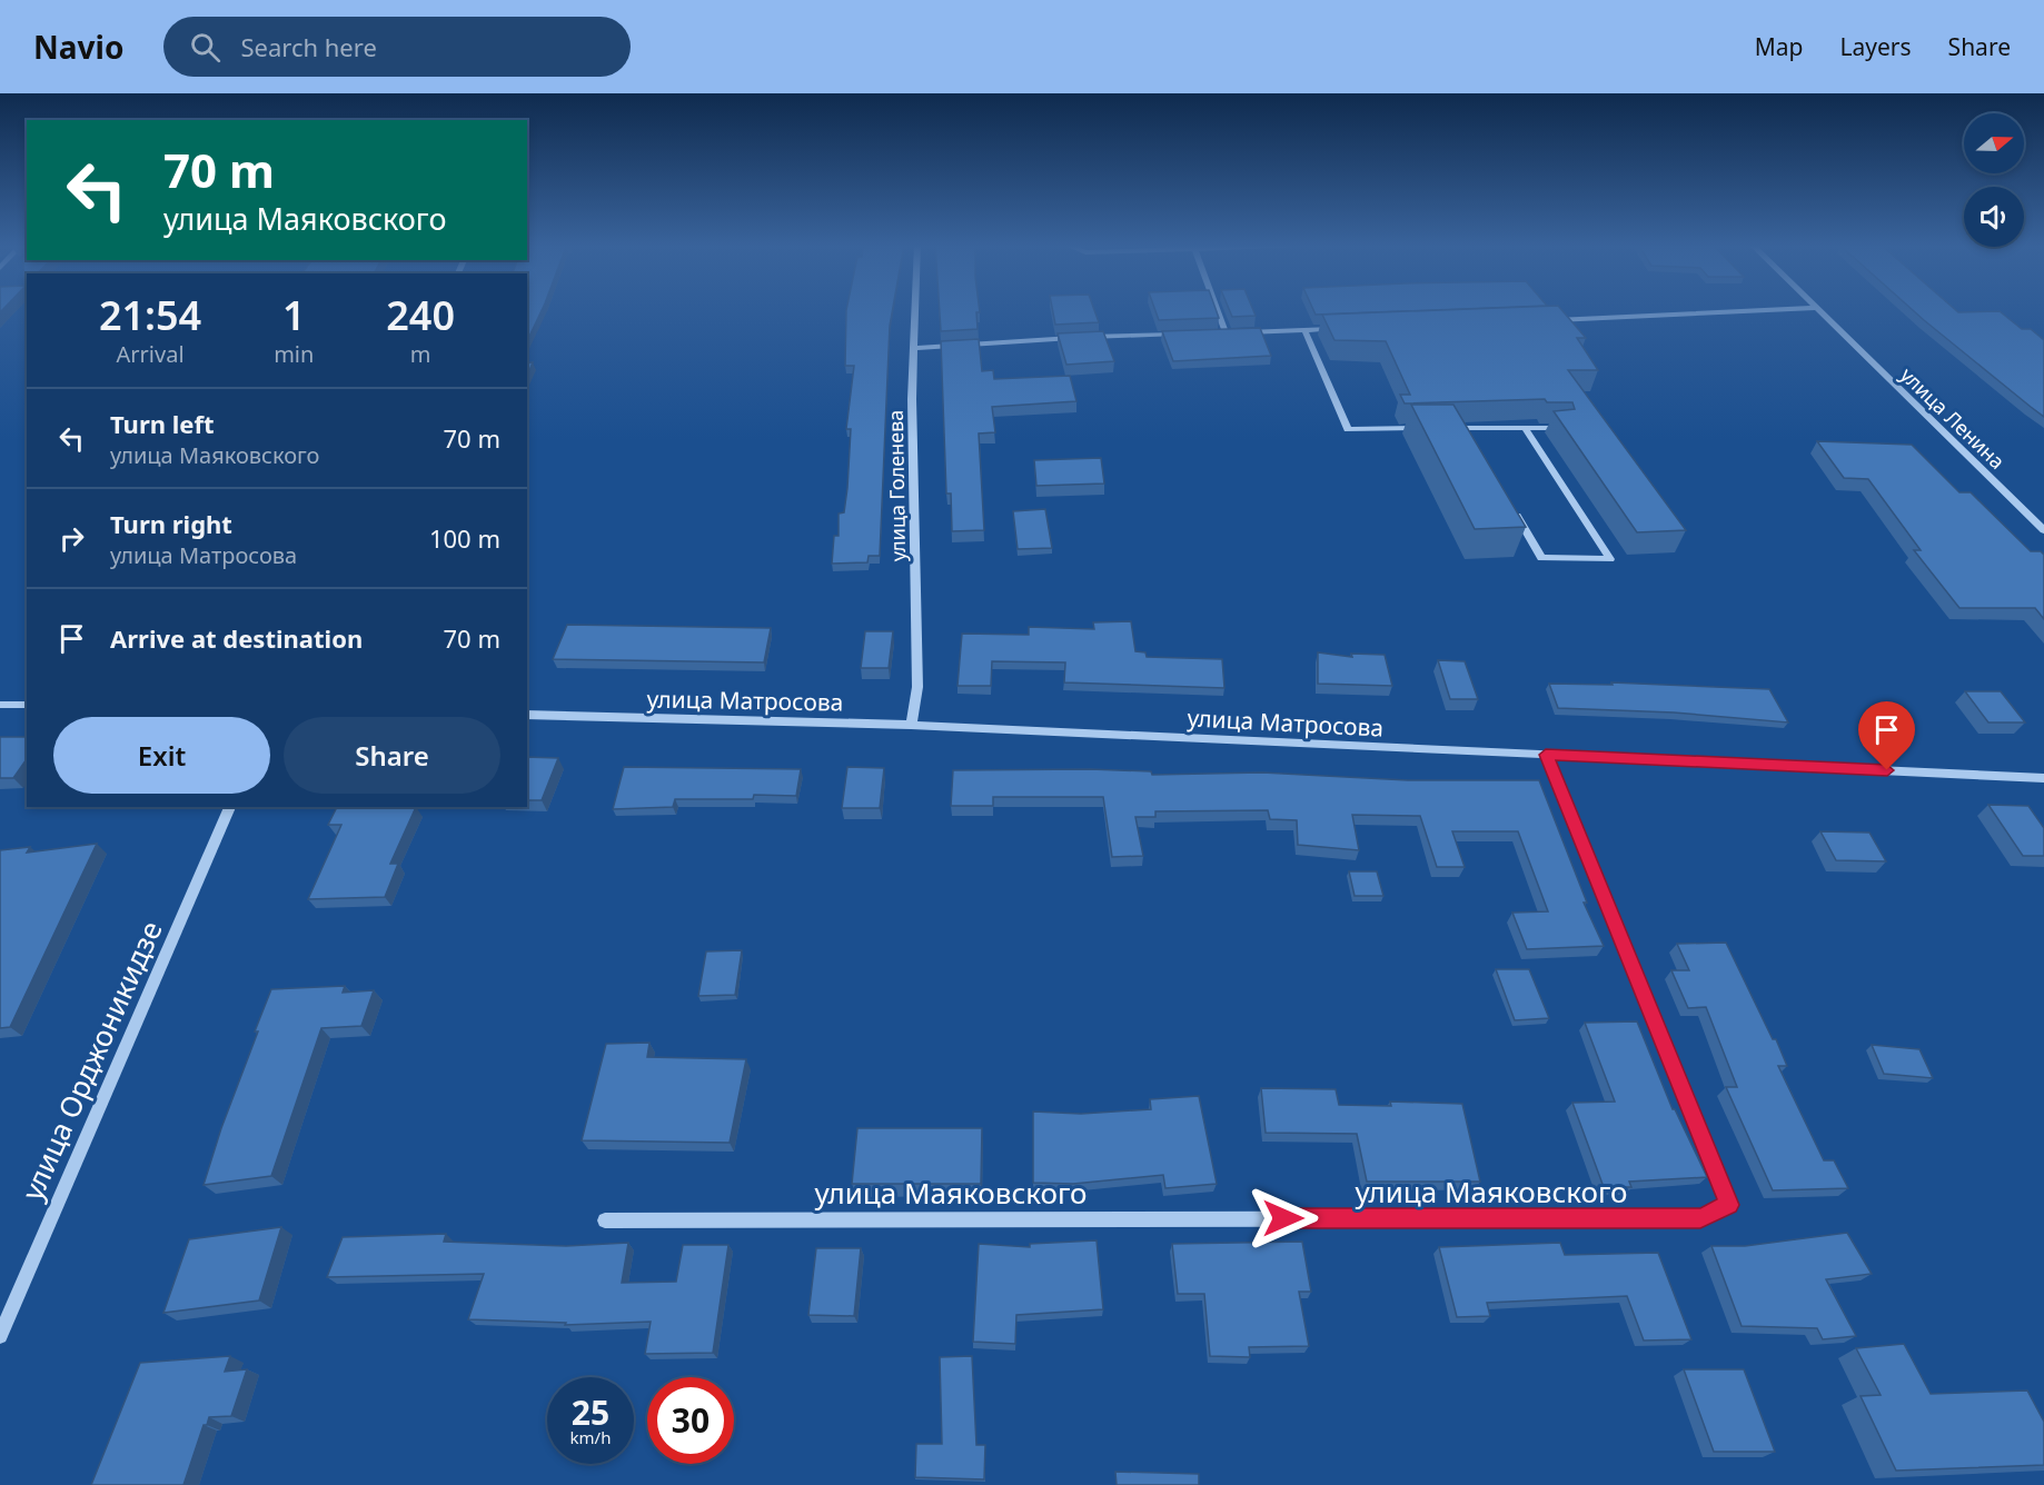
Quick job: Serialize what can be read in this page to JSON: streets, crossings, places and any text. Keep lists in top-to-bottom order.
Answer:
{
  "streets": {
    "street": [
      "улица Ленина",
      "улица Голенева",
      "улица Матросова",
      "улица Орджоникидзе",
      "улица Маяковского"
    ]
  },
  "crossings": [
    ["улица Голенева", "улица Матросова"],
    ["улица Матросова", "улица Маяковского"]
  ],
  "north": "right",
  "page": {
    "header": "Navio",
    "search": "Search here",
    "nav": ["Map", "Layers", "Share"],
    "turn": ["70 m", "улица Маяковского"],
    "eta": [
      "21:54",
      "Arrival",
      "1",
      "min",
      "240",
      "m"
    ],
    "list": [
      {
        "name": "Turn left",
        "note": "улица Маяковского",
        "value": "70 m"
      },
      {
        "name": "Turn right",
        "note": "улица Матросова",
        "value": "100 m"
      },
      {
        "name": "Arrive at destination",
        "value": "70 m"
      }
    ],
    "buttons": ["Exit", "Share"],
    "speed": "25 km/h",
    "limit": "30"
  }
}
